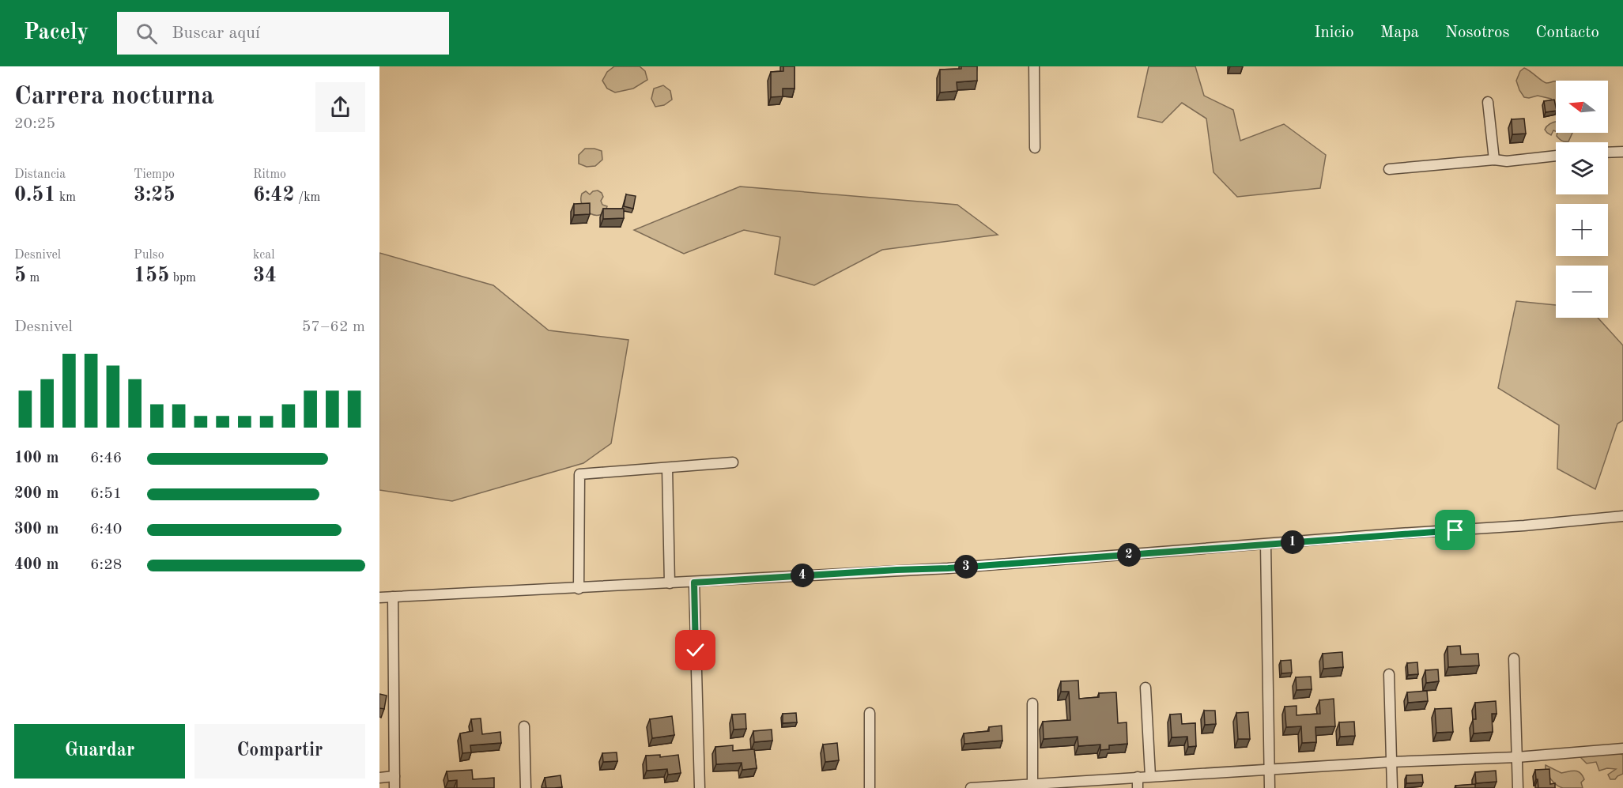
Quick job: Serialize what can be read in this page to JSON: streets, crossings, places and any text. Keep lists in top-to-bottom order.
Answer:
{
  "north": "left",
  "page": {
    "header": "Pacely",
    "search": "Buscar aquí",
    "nav": [
      "Inicio",
      "Mapa",
      "Nosotros",
      "Contacto"
    ],
    "heading": ["Carrera nocturna", "20:25"],
    "map_buttons": ["+", "−"],
    "stats": [
      ["Distancia", "0.51 km"],
      ["Tiempo", "3:25"],
      ["Ritmo", "6:42 /km"],
      ["Desnivel", "5 m"],
      ["Pulso", "155 bpm"],
      ["kcal", "34"]
    ],
    "chart": ["Desnivel", "57–62 m"],
    "list": [
      {
        "name": "100 m",
        "note": "6:46"
      },
      {
        "name": "200 m",
        "note": "6:51"
      },
      {
        "name": "300 m",
        "note": "6:40"
      },
      {
        "name": "400 m",
        "note": "6:28"
      }
    ],
    "pins": [
      "1",
      "2",
      "3",
      "4"
    ],
    "buttons": ["Guardar", "Compartir"]
  }
}
